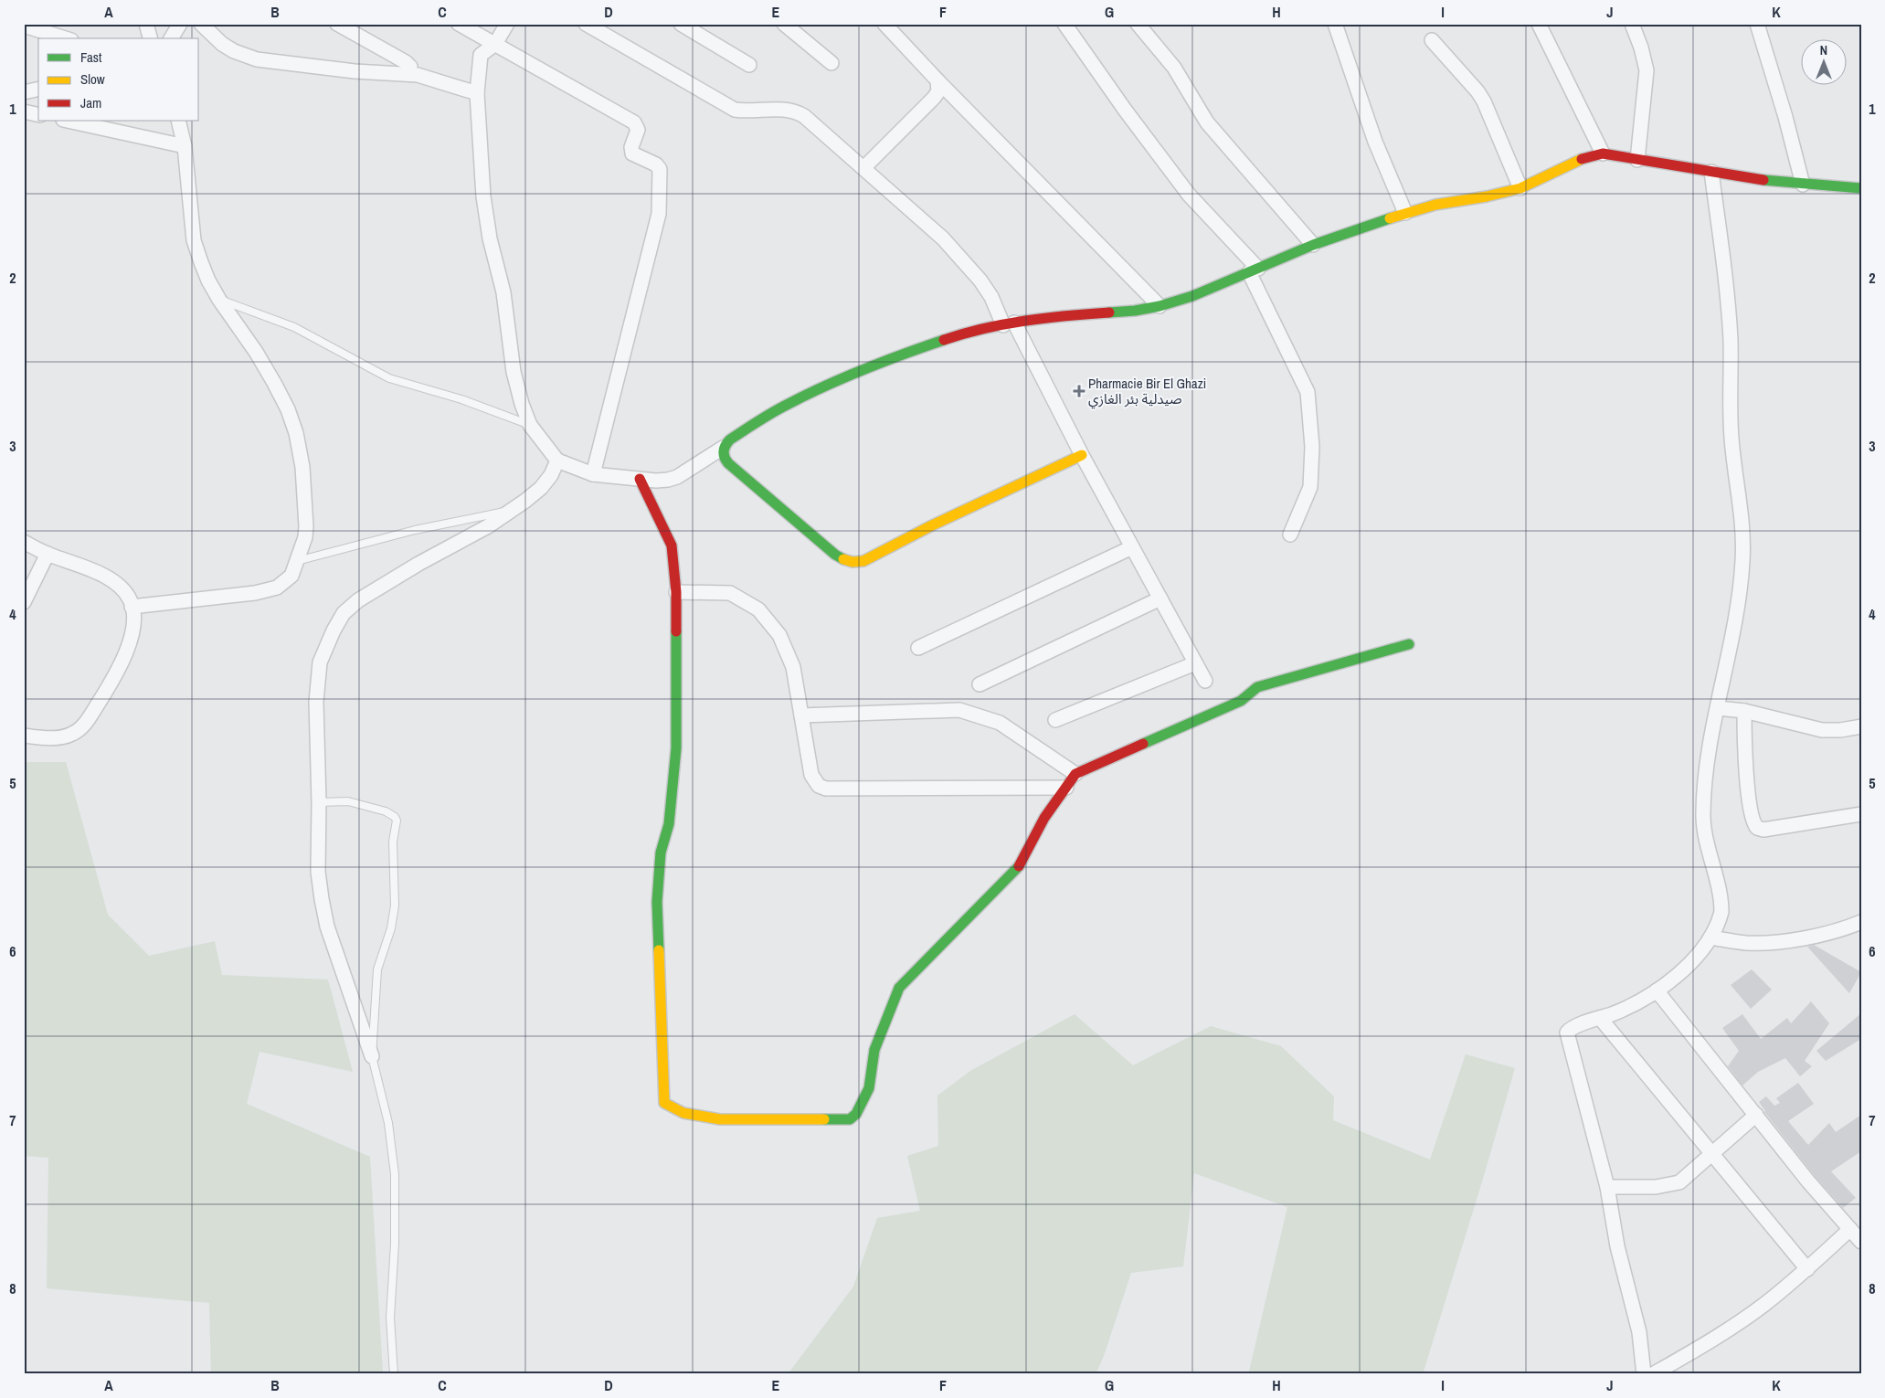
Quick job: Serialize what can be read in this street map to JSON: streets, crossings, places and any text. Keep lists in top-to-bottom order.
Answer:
{
  "places": {
    "health": ["Pharmacie Bir El Ghazi صيدلية بئر الغازي"]
  },
  "legend": ["Fast", "Slow", "Jam"],
  "north": "top",
  "grid": {
    "columns": [
      "A",
      "B",
      "C",
      "D",
      "E",
      "F",
      "G",
      "H",
      "I",
      "J",
      "K"
    ],
    "rows": [
      "1",
      "2",
      "3",
      "4",
      "5",
      "6",
      "7",
      "8"
    ]
  }
}
